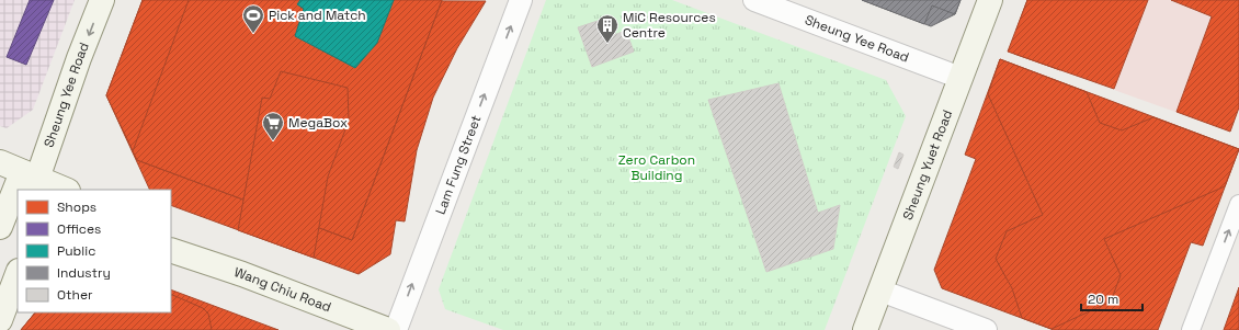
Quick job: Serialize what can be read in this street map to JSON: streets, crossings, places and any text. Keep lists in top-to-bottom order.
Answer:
{
  "streets": {
    "main road": ["Sheung Yee Road", "Sheung Yuet Road", "Wang Chiu Road"],
    "street": ["Lam Fung Street"]
  },
  "crossings": [
    ["Sheung Yee Road", "Sheung Yuet Road"]
  ],
  "one_way": ["Sheung Yee Road", "Lam Fung Street"],
  "parks": ["Zero Carbon Building"],
  "places": {
    "sports": ["Pick and Match"],
    "building": ["MiC Resources Centre"],
    "supermarket": ["MegaBox"]
  },
  "legend": [
    "Shops",
    "Offices",
    "Public",
    "Industry",
    "Other"
  ],
  "scale_bar": "20 m"
}
